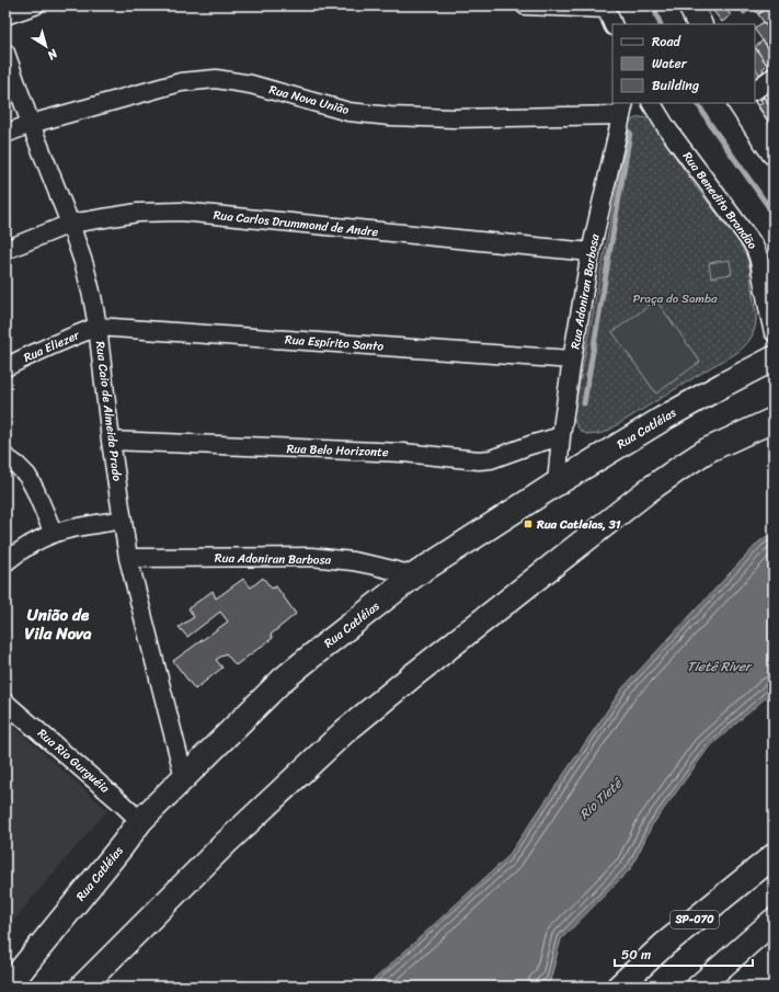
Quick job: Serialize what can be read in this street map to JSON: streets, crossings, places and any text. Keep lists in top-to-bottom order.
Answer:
{
  "streets": {
    "main road": ["Rua Catléias", "SP-070"],
    "street": [
      "Rua Nova União",
      "Rua Benedito Brandão",
      "Rua Carlos Drummond de Andre",
      "Rua Adoniran Barbosa",
      "Rua Espírito Santo",
      "Rua Eliezer",
      "Rua Caio de Almeida Prado",
      "Rua Belo Horizonte",
      "Rua Rio Gurguéia"
    ]
  },
  "crossings": [
    ["Rua Nova União", "Rua Adoniran Barbosa"],
    ["Rua Nova União", "Rua Caio de Almeida Prado"],
    ["Rua Carlos Drummond de Andre", "Rua Adoniran Barbosa"],
    ["Rua Carlos Drummond de Andre", "Rua Caio de Almeida Prado"],
    ["Rua Adoniran Barbosa", "Rua Espírito Santo"],
    ["Rua Adoniran Barbosa", "Rua Caio de Almeida Prado"],
    ["Rua Adoniran Barbosa", "Rua Catléias"],
    ["Rua Adoniran Barbosa", "Rua Belo Horizonte"],
    ["Rua Espírito Santo", "Rua Eliezer"],
    ["Rua Espírito Santo", "Rua Caio de Almeida Prado"],
    ["Rua Eliezer", "Rua Caio de Almeida Prado"],
    ["Rua Caio de Almeida Prado", "Rua Catléias"],
    ["Rua Caio de Almeida Prado", "Rua Belo Horizonte"],
    ["Rua Catléias", "Rua Rio Gurguéia"]
  ],
  "districts": ["União de Vila Nova"],
  "water": ["Tietê River", "Rio Tietê"],
  "parks": ["Praça do Samba"],
  "places": {
    "transit": ["Rua Catleias, 31"]
  },
  "legend": ["Road", "Water", "Building"],
  "scale_bar": "50 m",
  "north": "bottom right"
}
